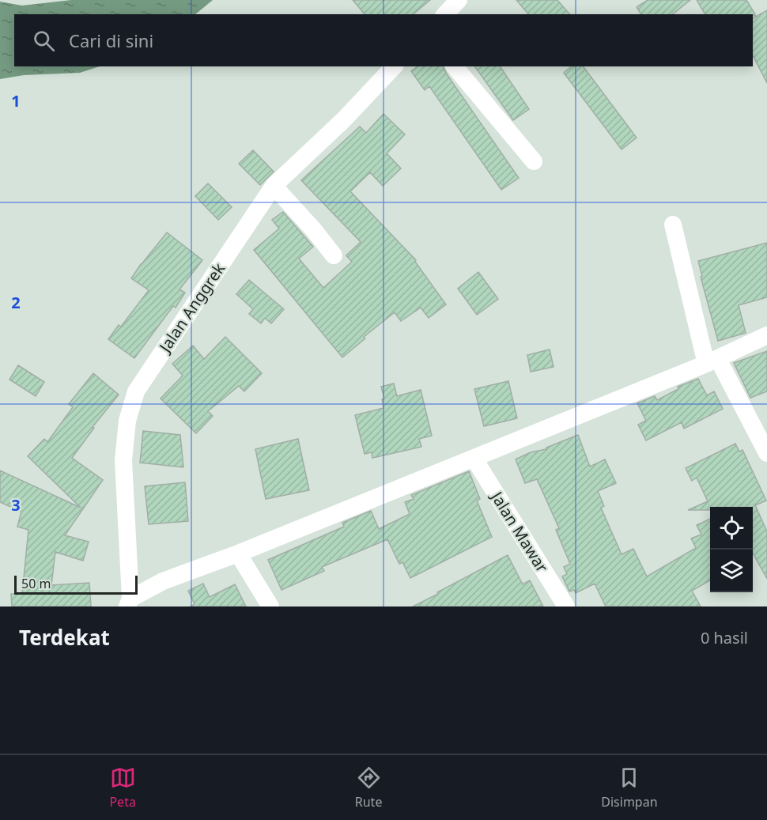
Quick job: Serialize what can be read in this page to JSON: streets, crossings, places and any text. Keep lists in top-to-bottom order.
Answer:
{
  "streets": {
    "street": ["Jalan Anggrek", "Jalan Mawar"]
  },
  "scale_bar": "50 m",
  "page": {
    "search": "Cari di sini",
    "scale": "50 m",
    "heading": ["Terdekat", "0 hasil"],
    "nav": ["Peta", "Rute", "Disimpan"]
  },
  "grid": {
    "rows": ["1", "2", "3"]
  }
}
